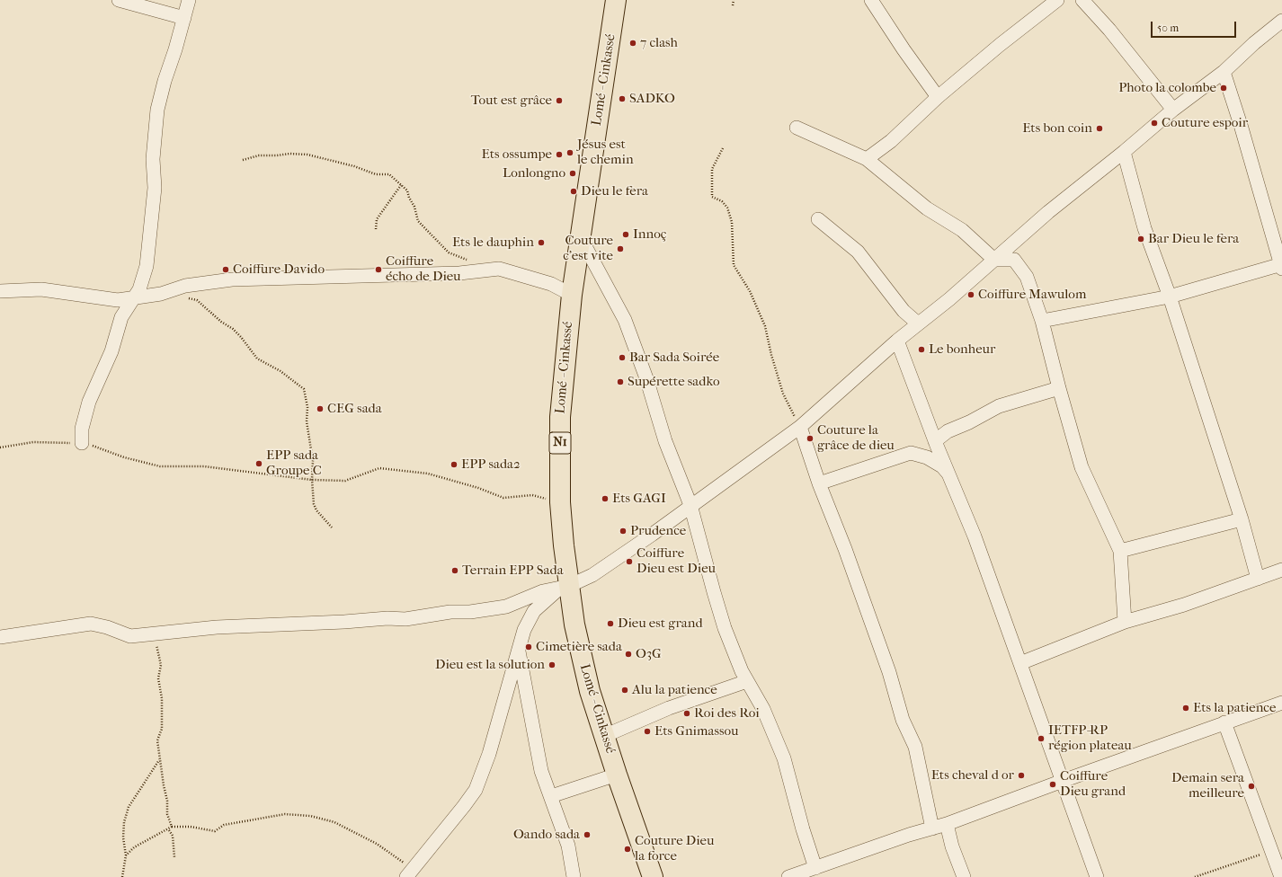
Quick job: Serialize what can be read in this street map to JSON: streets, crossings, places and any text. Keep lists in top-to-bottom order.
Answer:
{
  "streets": {
    "highway": ["Lomé - Cinkassé", "N1"]
  },
  "places": [
    "7 clash",
    "Photo la colombe",
    "SADKO",
    "Tout est grâce",
    "Couture espoir",
    "Ets bon coin",
    "Jésus est le chemin",
    "Ets ossumpe",
    "Lonlongno",
    "Dieu le fera",
    "Innoç",
    "Bar Dieu le fera",
    "Ets le dauphin",
    "Couture c'est vite",
    "Coiffure Davido",
    "Coiffure écho de Dieu",
    "Coiffure Mawulom",
    "Le bonheur",
    "Bar Sada Soirée",
    "Supérette sadko",
    "CEG sada",
    "Couture la grâce de dieu",
    "EPP sada Groupe C",
    "EPP sada2",
    "Ets GAGI",
    "Prudence",
    "Coiffure Dieu est Dieu",
    "Terrain EPP Sada",
    "Dieu est grand",
    "Cimetière sada",
    "O3G",
    "Dieu est la solution",
    "Alu la patience",
    "Ets la patience",
    "Roi des Roi",
    "Ets Gnimassou",
    "IETFP-RP région plateau",
    "Ets cheval d or",
    "Coiffure Dieu grand",
    "Demain sera meilleure",
    "Oando sada",
    "Couture Dieu la force"
  ],
  "scale_bar": "50 m"
}
